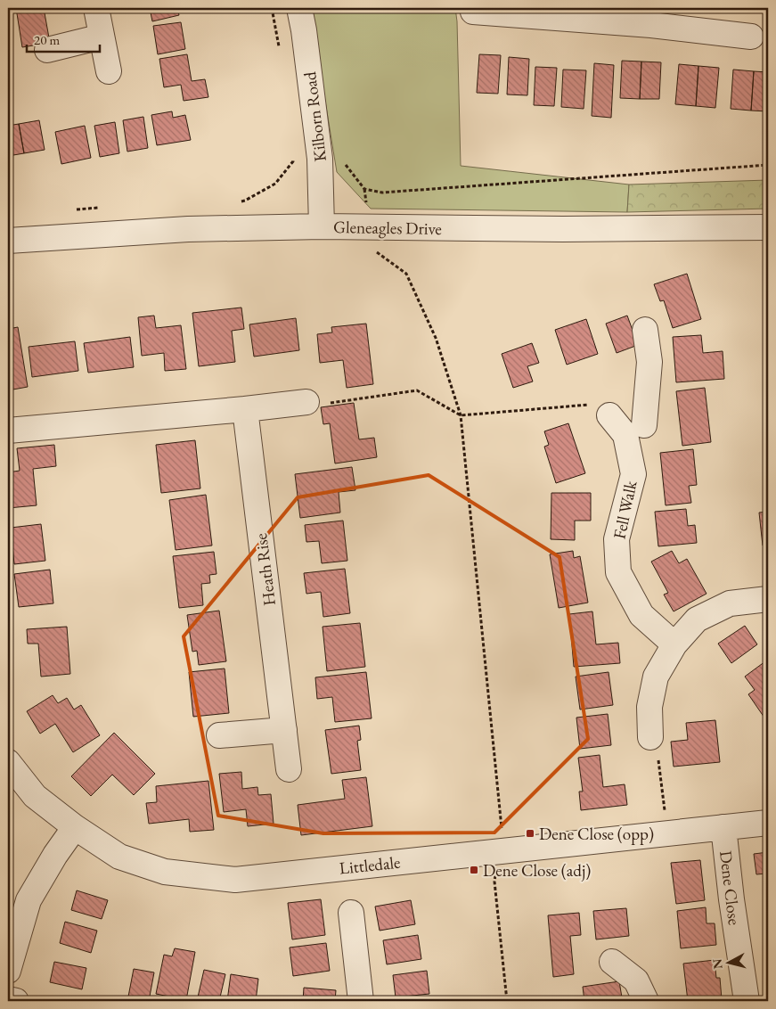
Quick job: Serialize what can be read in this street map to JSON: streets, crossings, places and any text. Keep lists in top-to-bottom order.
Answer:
{
  "streets": {
    "street": [
      "Kilborn Road",
      "Gleneagles Drive",
      "Fell Walk",
      "Heath Rise",
      "Littledale",
      "Dene Close"
    ]
  },
  "crossings": [
    ["Kilborn Road", "Gleneagles Drive"],
    ["Littledale", "Dene Close"]
  ],
  "places": {
    "transit": ["Dene Close (opp)", "Dene Close (adj)"]
  },
  "scale_bar": "20 m",
  "north": "left"
}
